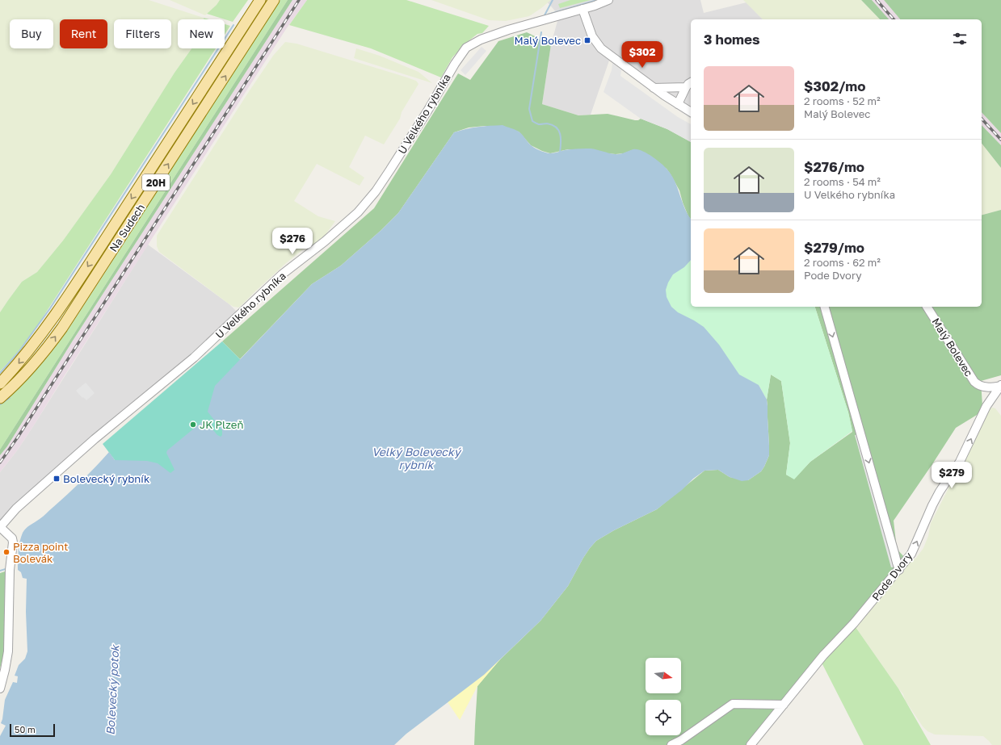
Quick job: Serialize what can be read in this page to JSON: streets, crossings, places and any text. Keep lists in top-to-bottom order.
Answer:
{
  "streets": {
    "main road": ["20H", "Na Sudech"],
    "street": ["U Velkého rybníka", "Malý Bolevec", "Pode Dvory"]
  },
  "crossings": [
    ["Malý Bolevec", "Pode Dvory"]
  ],
  "one_way": ["Pode Dvory"],
  "water": ["Velký Bolevecký rybník", "Bolevecký potok"],
  "places": {
    "transit": ["Malý Bolevec", "Bolevecký rybník"],
    "other": ["JK Plzeň", "Pizza point Bolevák"]
  },
  "scale_bar": "50 m",
  "north": "right",
  "page": {
    "chip": [
      "Buy",
      "Rent",
      "Filters",
      "New"
    ],
    "heading": "3 homes",
    "price": ["$302", "$276", "$279"],
    "list": [
      {
        "name": "$302/mo",
        "note": "2 rooms · 52 m² · Malý Bolevec"
      },
      {
        "name": "$276/mo",
        "note": "2 rooms · 54 m² · U Velkého rybníka"
      },
      {
        "name": "$279/mo",
        "note": "2 rooms · 62 m² · Pode Dvory"
      }
    ],
    "scale": "50 m"
  }
}
